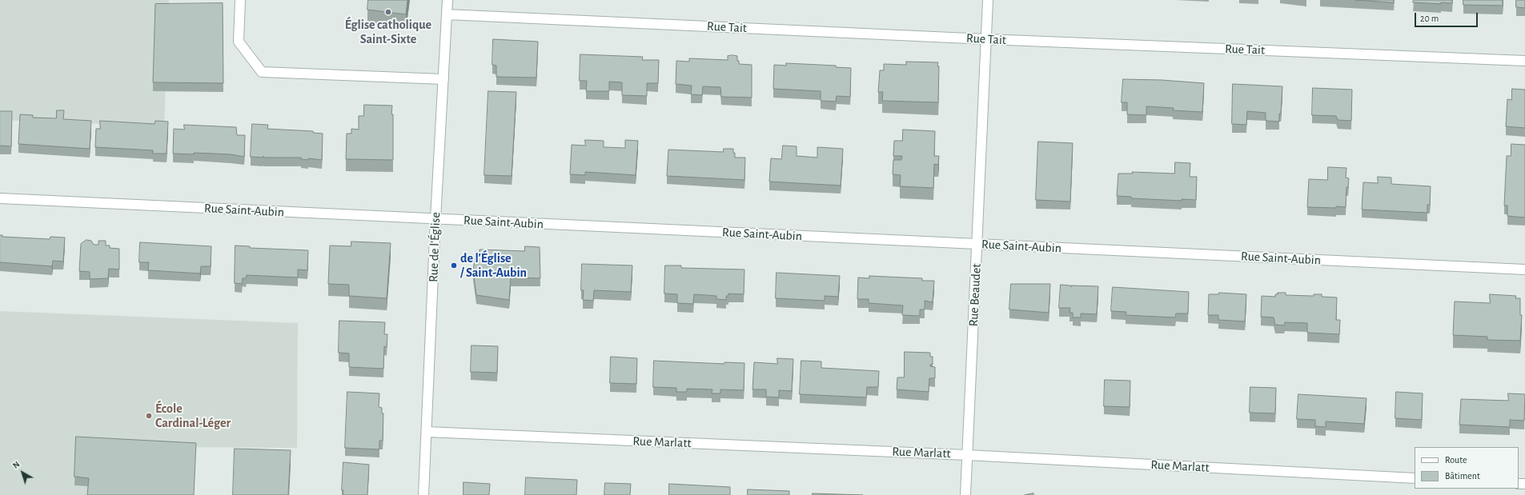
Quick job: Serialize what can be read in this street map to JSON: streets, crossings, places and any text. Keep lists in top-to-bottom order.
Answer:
{
  "streets": {
    "street": [
      "Rue Tait",
      "Rue Saint-Aubin",
      "Rue de l'Église",
      "Rue Beaudet",
      "Rue Marlatt"
    ]
  },
  "crossings": [
    ["Rue Tait", "Rue de l'Église"],
    ["Rue Tait", "Rue Beaudet"],
    ["Rue Saint-Aubin", "Rue de l'Église"],
    ["Rue Saint-Aubin", "Rue Beaudet"],
    ["Rue de l'Église", "Rue Marlatt"],
    ["Rue Beaudet", "Rue Marlatt"]
  ],
  "places": ["Église catholique Saint-Sixte", "de l'Église / Saint-Aubin", "École Cardinal-Léger"],
  "legend": ["Route", "Bâtiment"],
  "scale_bar": "20 m",
  "north": "top left"
}
